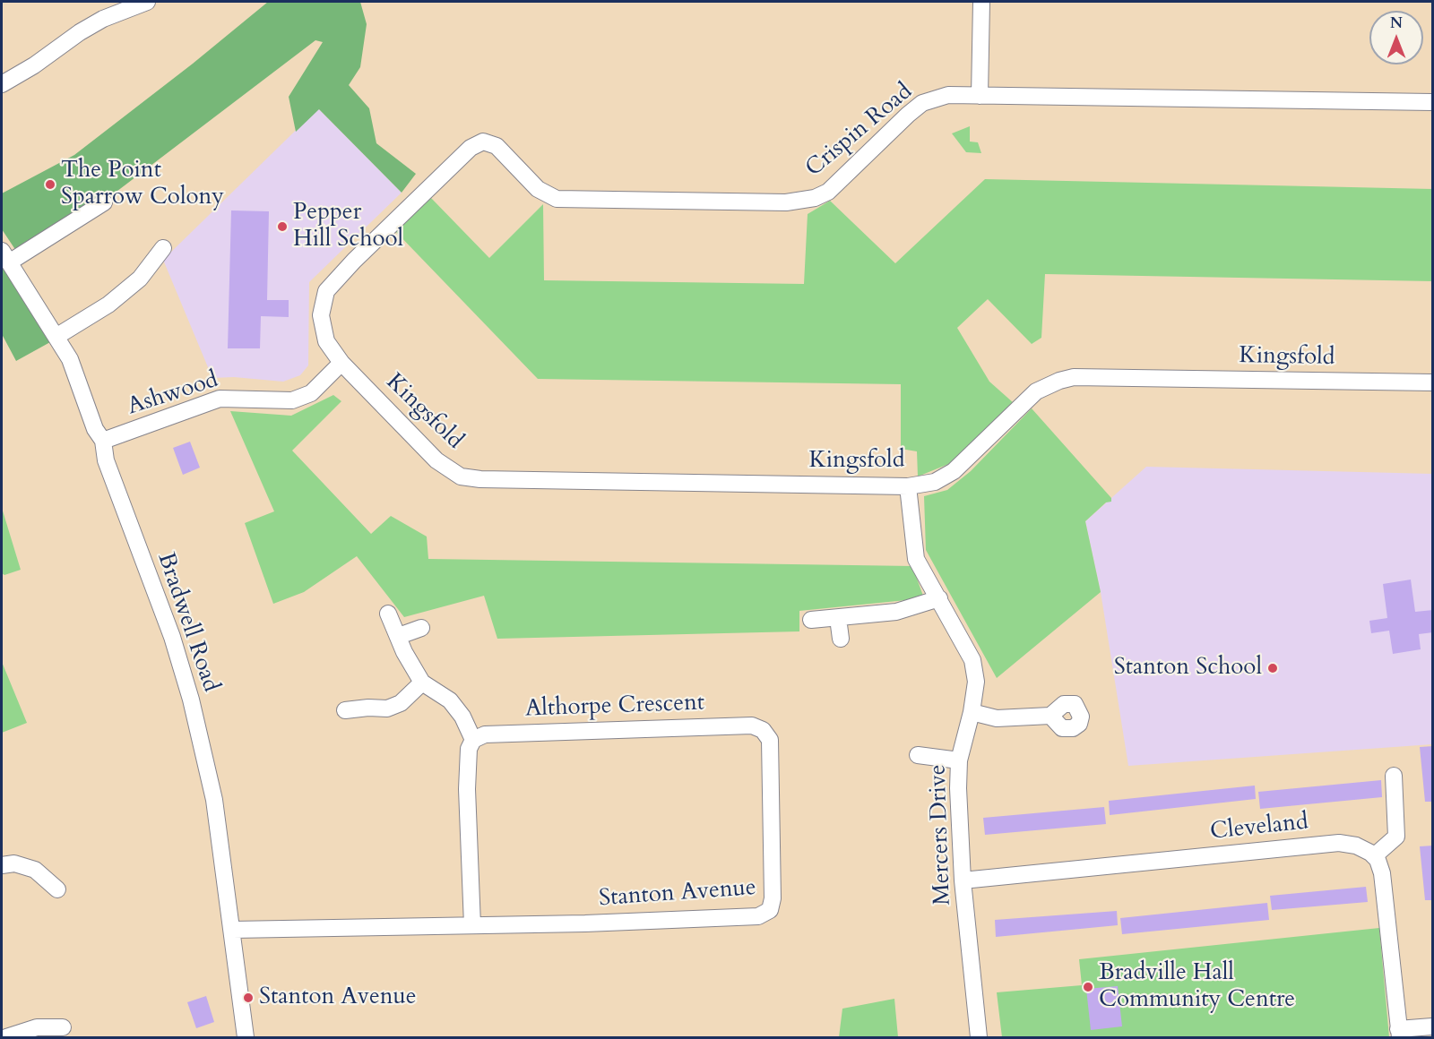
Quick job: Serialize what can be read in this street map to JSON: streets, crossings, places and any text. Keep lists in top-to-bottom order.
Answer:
{
  "streets": {
    "street": [
      "Crispin Road",
      "Kingsfold",
      "Ashwood",
      "Bradwell Road",
      "Althorpe Crescent",
      "Cleveland",
      "Mercers Drive",
      "Stanton Avenue"
    ]
  },
  "crossings": [
    ["Crispin Road", "Kingsfold"],
    ["Kingsfold", "Ashwood"],
    ["Kingsfold", "Mercers Drive"],
    ["Ashwood", "Bradwell Road"],
    ["Bradwell Road", "Stanton Avenue"],
    ["Althorpe Crescent", "Stanton Avenue"],
    ["Cleveland", "Mercers Drive"]
  ],
  "places": [
    "The Point Sparrow Colony",
    "Pepper Hill School",
    "Stanton School",
    "Bradville Hall Community Centre",
    "Stanton Avenue"
  ],
  "north": "top"
}
